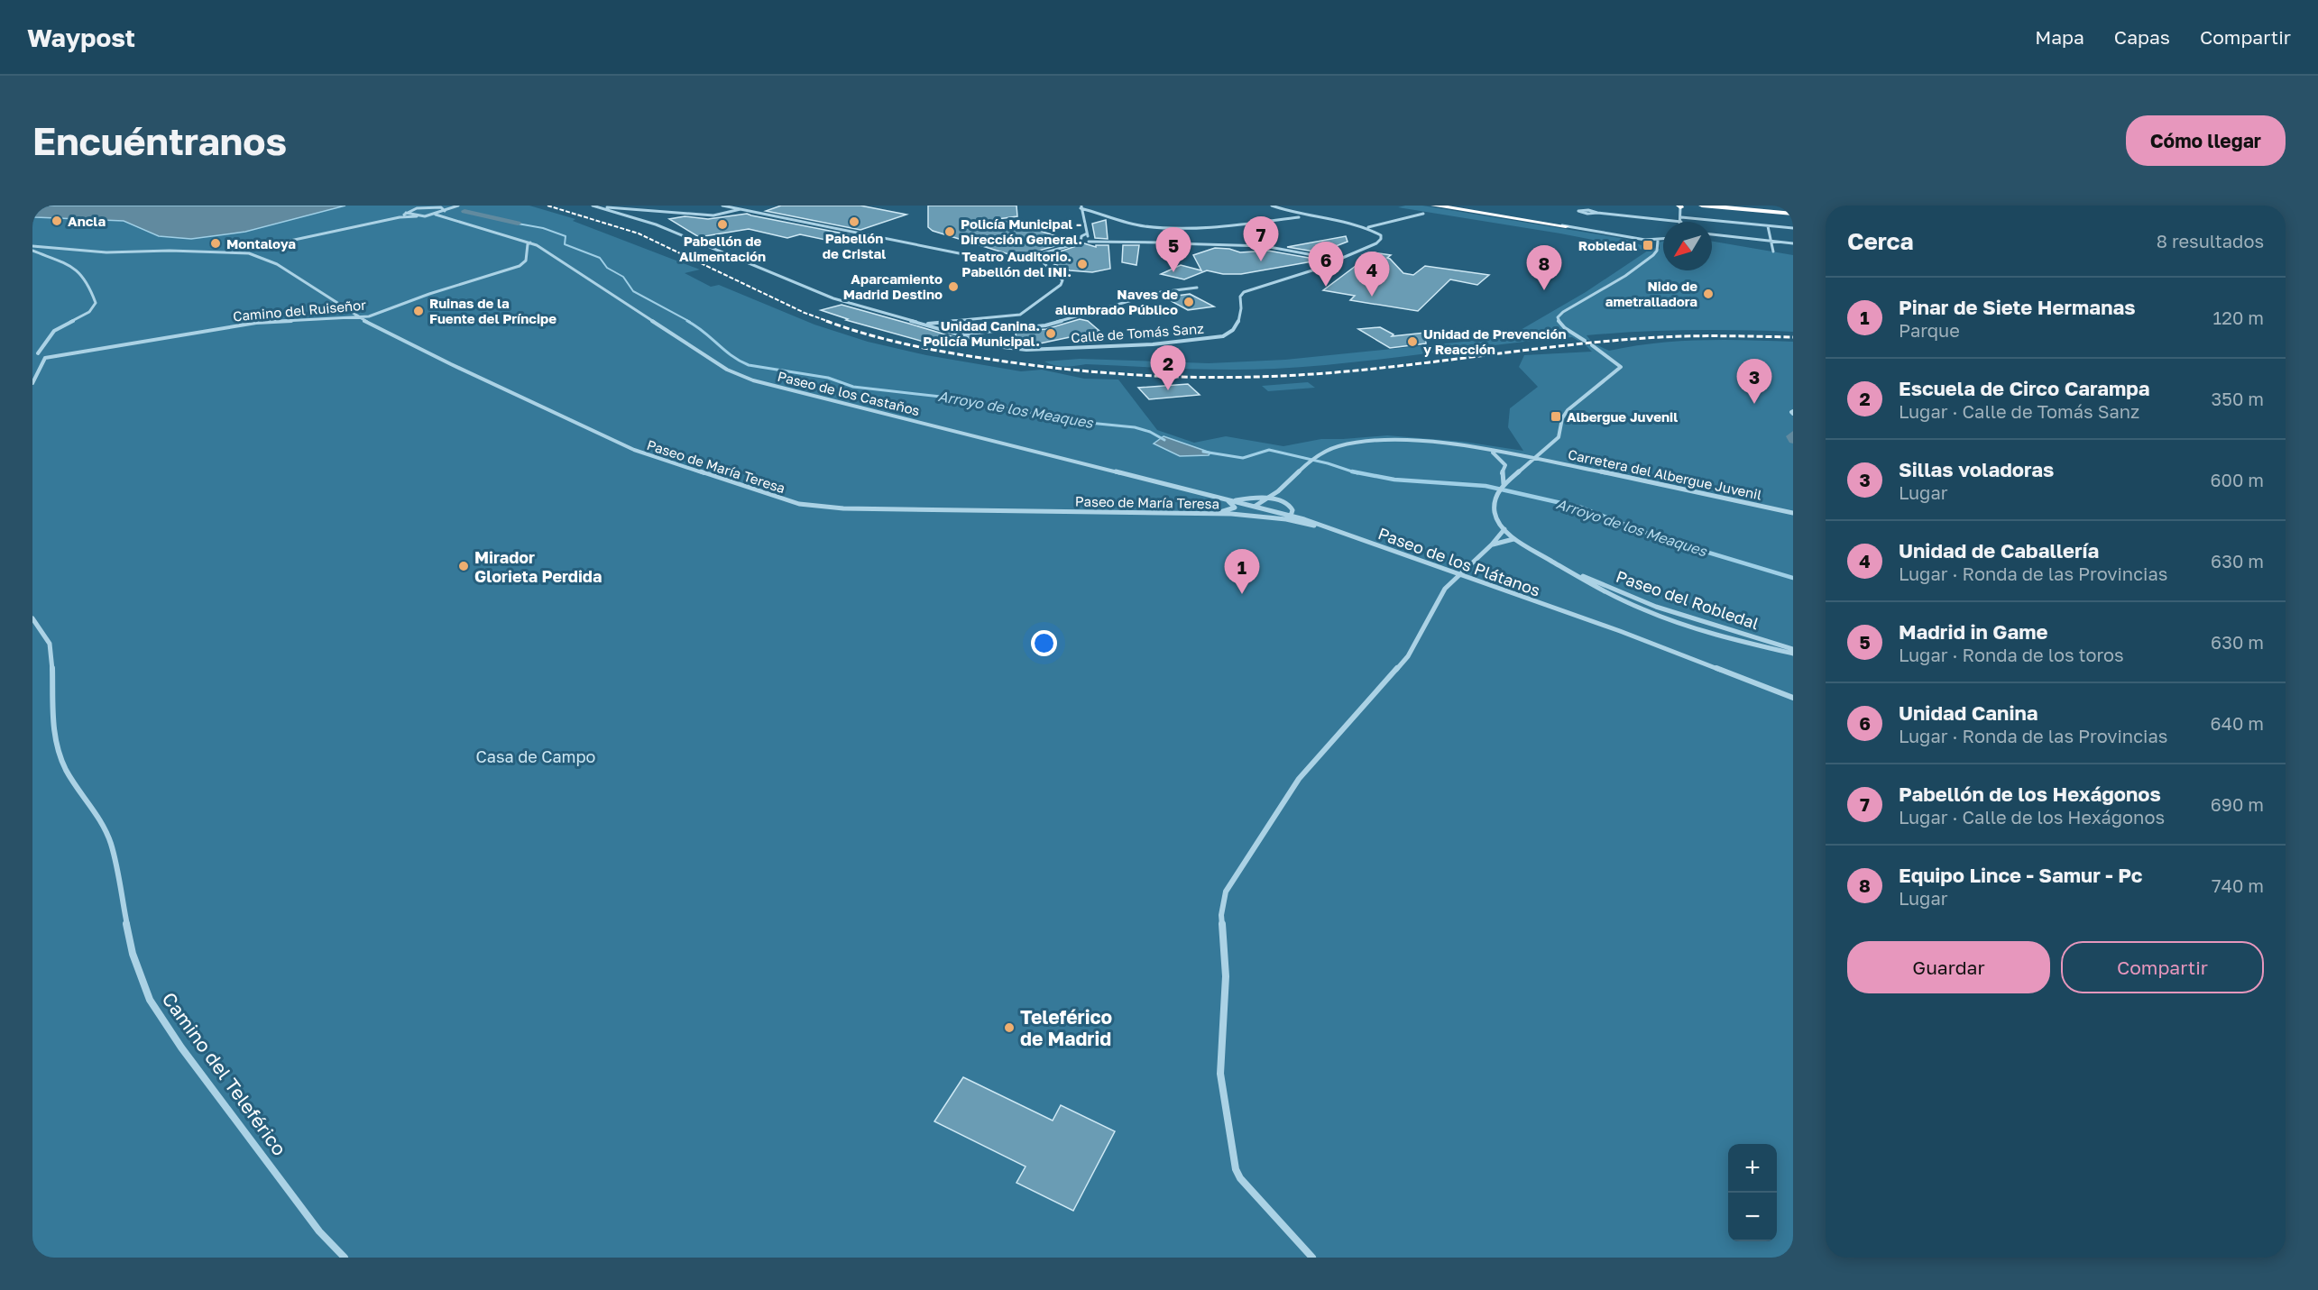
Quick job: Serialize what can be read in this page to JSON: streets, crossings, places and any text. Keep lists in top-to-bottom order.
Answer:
{
  "streets": {
    "street": [
      "Camino del Ruiseñor",
      "Calle de Tomás Sanz",
      "Paseo de los Castaños",
      "Paseo de María Teresa",
      "Carretera del Albergue Juvenil",
      "Paseo de los Plátanos",
      "Paseo del Robledal",
      "Camino del Teleférico"
    ]
  },
  "crossings": [
    ["Camino del Ruiseñor", "Paseo de los Castaños"],
    ["Camino del Ruiseñor", "Paseo de María Teresa"],
    ["Paseo de los Castaños", "Paseo de los Plátanos"],
    ["Carretera del Albergue Juvenil", "Paseo del Robledal"]
  ],
  "water": ["Arroyo de los Meaques"],
  "parks": ["Casa de Campo"],
  "places": {
    "other": [
      "Ancla",
      "Pabellón de Cristal",
      "Pabellón de Alimentación",
      "Policía Municipal - Dirección General.",
      "Montaloya",
      "Teatro Auditorio. Pabellón del INI.",
      "Aparcamiento Madrid Destino",
      "Nido de ametralladora",
      "Naves de alumbrado Público",
      "Ruinas de la Fuente del Príncipe",
      "Unidad Canina. Policía Municipal.",
      "Unidad de Prevención y Reacción",
      "Mirador Glorieta Perdida",
      "Teleférico de Madrid"
    ],
    "transit": ["Robledal", "Albergue Juvenil"]
  },
  "north": "bottom left",
  "page": {
    "header": "Waypost",
    "nav": ["Mapa", "Capas", "Compartir"],
    "buttons": [
      "Cómo llegar",
      ["Guardar", "Compartir"]
    ],
    "title": "Encuéntranos",
    "heading": ["Cerca", "8 resultados"],
    "pins": [
      "7",
      "5",
      "6",
      "8",
      "4",
      "2",
      "3",
      "1"
    ],
    "list": [
      {
        "mark": "1",
        "name": "Pinar de Siete Hermanas",
        "note": "Parque",
        "value": "120 m"
      },
      {
        "mark": "2",
        "name": "Escuela de Circo Carampa",
        "note": "Lugar · Calle de Tomás Sanz",
        "value": "350 m"
      },
      {
        "mark": "3",
        "name": "Sillas voladoras",
        "note": "Lugar",
        "value": "600 m"
      },
      {
        "mark": "4",
        "name": "Unidad de Caballería",
        "note": "Lugar · Ronda de las Provincias",
        "value": "630 m"
      },
      {
        "mark": "5",
        "name": "Madrid in Game",
        "note": "Lugar · Ronda de los toros",
        "value": "630 m"
      },
      {
        "mark": "6",
        "name": "Unidad Canina",
        "note": "Lugar · Ronda de las Provincias",
        "value": "640 m"
      },
      {
        "mark": "7",
        "name": "Pabellón de los Hexágonos",
        "note": "Lugar · Calle de los Hexágonos",
        "value": "690 m"
      },
      {
        "mark": "8",
        "name": "Equipo Lince - Samur - Pc",
        "note": "Lugar",
        "value": "740 m"
      }
    ],
    "map_buttons": ["+", "−"]
  }
}
